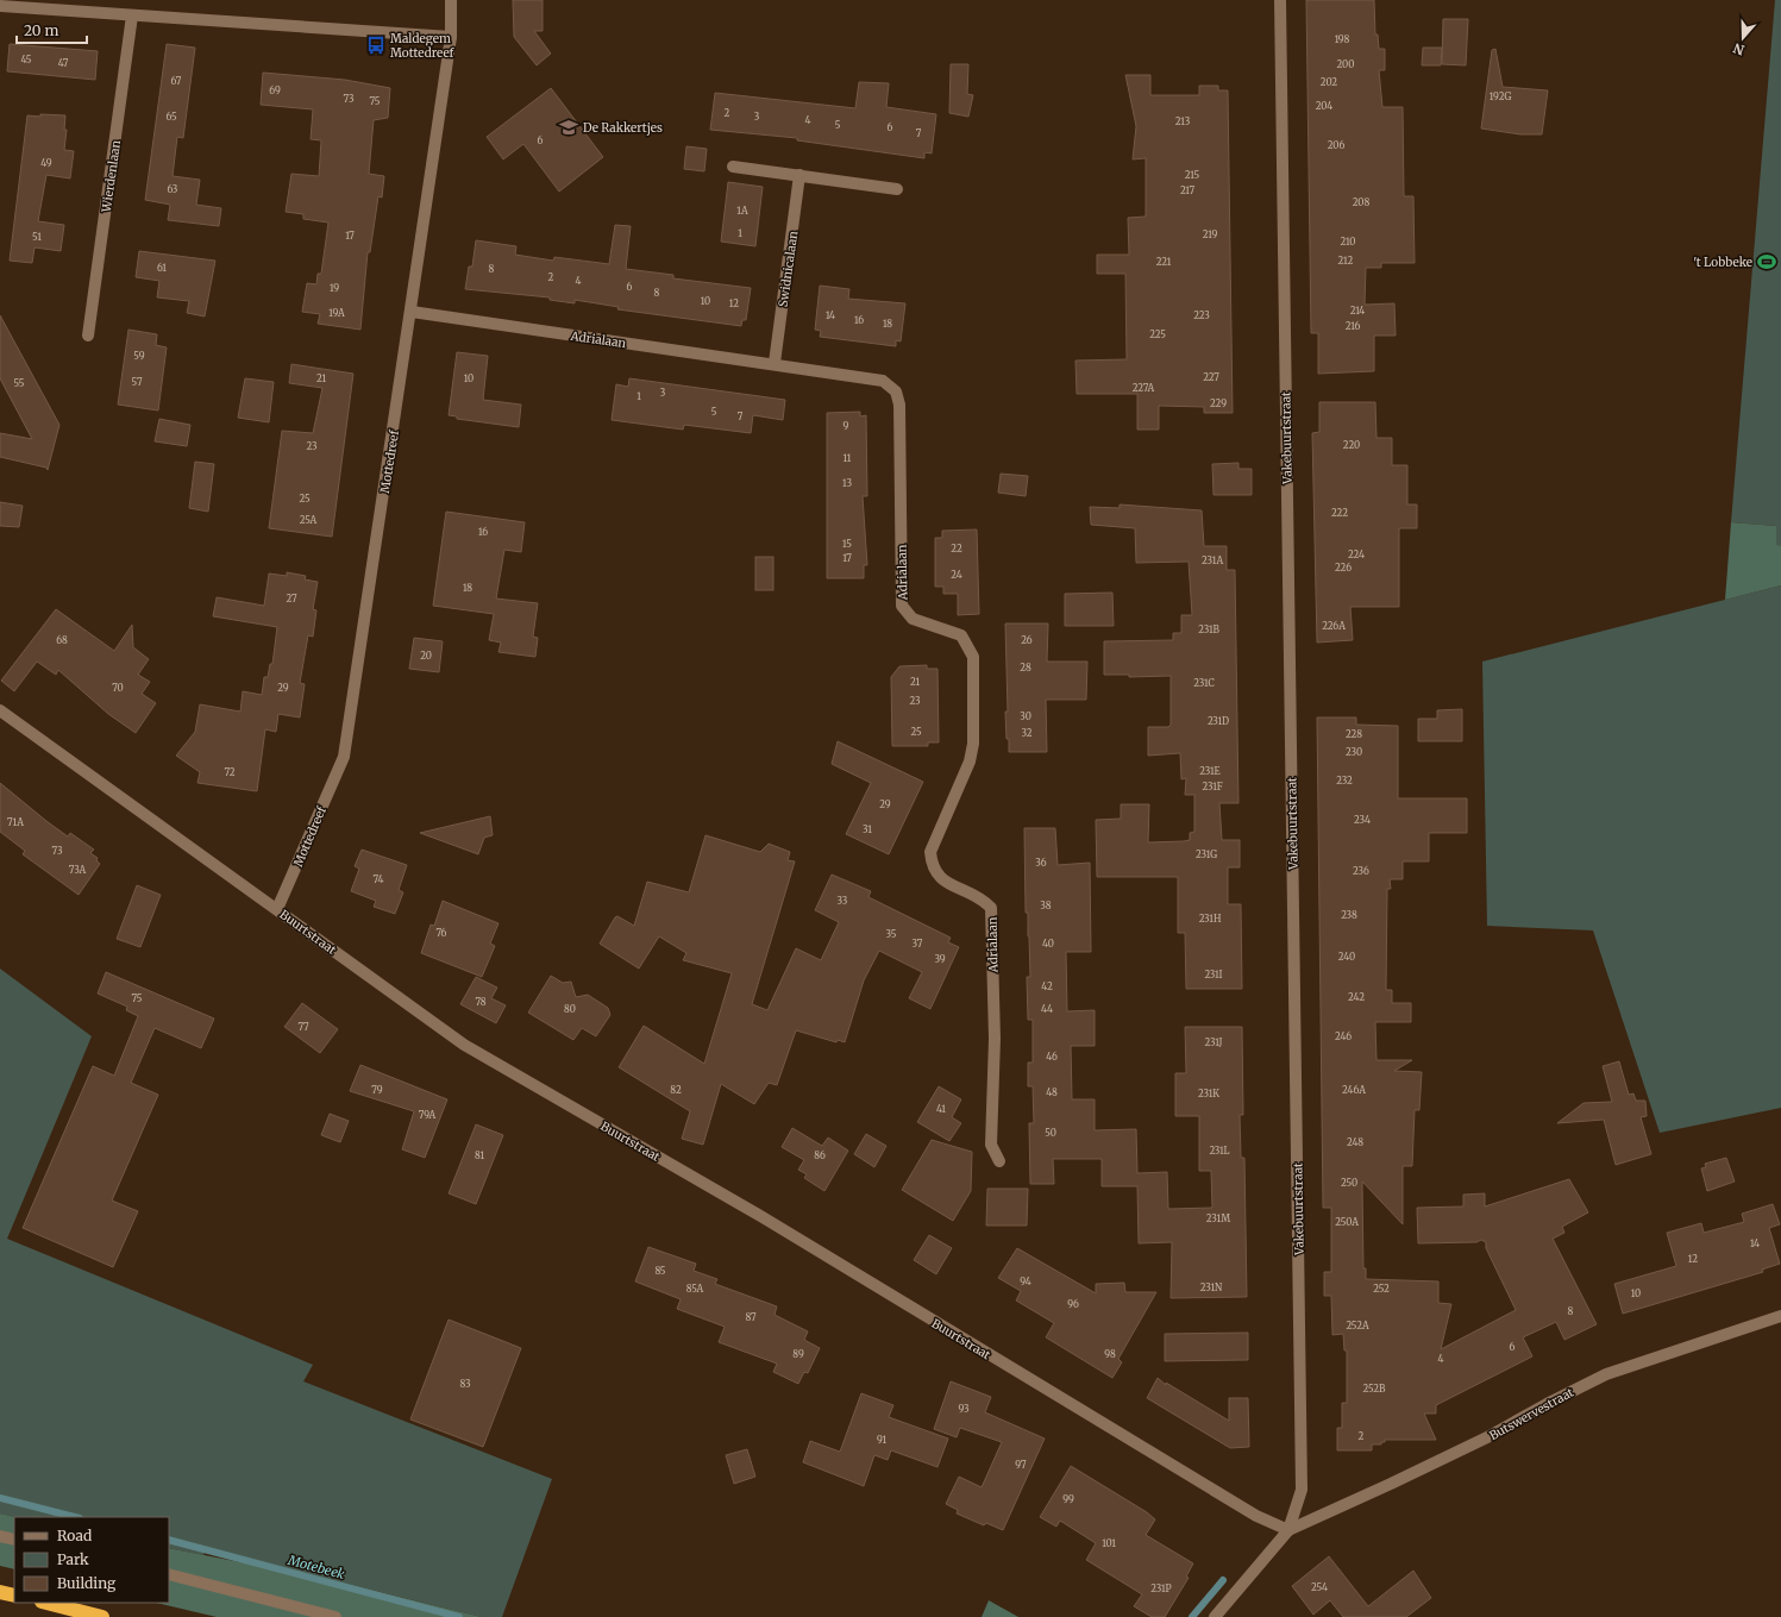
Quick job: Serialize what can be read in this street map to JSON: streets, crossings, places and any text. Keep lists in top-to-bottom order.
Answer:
{
  "streets": {
    "street": [
      "Wierdenlaan",
      "Swidnicalaan",
      "Adrialaan",
      "Vakebuurtstraat",
      "Mottedreef",
      "Buurtstraat",
      "Butswervestraat"
    ]
  },
  "crossings": [
    ["Swidnicalaan", "Adrialaan"],
    ["Adrialaan", "Mottedreef"],
    ["Vakebuurtstraat", "Buurtstraat"],
    ["Vakebuurtstraat", "Butswervestraat"],
    ["Mottedreef", "Buurtstraat"],
    ["Buurtstraat", "Butswervestraat"]
  ],
  "water": ["Motebeek"],
  "places": {
    "bus stop": ["Maldegem Mottedreef"],
    "school or university": ["De Rakkertjes"],
    "sports": ["'t Lobbeke"]
  },
  "house_numbers": [
    "198",
    "45",
    "47",
    "200",
    "67",
    "202",
    "69",
    "192G",
    "73",
    "75",
    "204",
    "2",
    "65",
    "3",
    "4",
    "213",
    "5",
    "6",
    "7",
    "6",
    "206",
    "49",
    "215",
    "63",
    "217",
    "208",
    "1A",
    "1",
    "219",
    "17",
    "51",
    "210",
    "212",
    "221",
    "61",
    "8",
    "2",
    "4",
    "6",
    "19",
    "8",
    "10",
    "12",
    "214",
    "19A",
    "14",
    "223",
    "16",
    "18",
    "216",
    "225",
    "59",
    "227",
    "21",
    "10",
    "57",
    "55",
    "227A",
    "3",
    "1",
    "229",
    "5",
    "7",
    "9",
    "220",
    "23",
    "11",
    "13",
    "25",
    "222",
    "25A",
    "16",
    "15",
    "22",
    "224",
    "17",
    "231A",
    "226",
    "24",
    "18",
    "27",
    "226A",
    "231B",
    "68",
    "26",
    "20",
    "28",
    "21",
    "231C",
    "70",
    "29",
    "23",
    "30",
    "231D",
    "25",
    "32",
    "228",
    "230",
    "231E",
    "72",
    "232",
    "231F",
    "29",
    "234",
    "71A",
    "31",
    "73",
    "231G",
    "36",
    "73A",
    "236",
    "74",
    "33",
    "38",
    "238",
    "231H",
    "76",
    "35",
    "37",
    "40",
    "240",
    "39",
    "231I",
    "42",
    "242",
    "75",
    "78",
    "80",
    "44",
    "77",
    "246",
    "231J",
    "46",
    "79",
    "82",
    "246A",
    "48",
    "231K",
    "41",
    "79A",
    "50",
    "248",
    "231L",
    "81",
    "86",
    "250",
    "231M",
    "250A",
    "14",
    "12",
    "85",
    "94",
    "231N",
    "85A",
    "252",
    "10",
    "96",
    "8",
    "87",
    "252A",
    "6",
    "89",
    "98",
    "4",
    "83",
    "252B",
    "93",
    "2",
    "91",
    "97",
    "99",
    "101",
    "254",
    "231P"
  ],
  "legend": ["Road", "Park", "Building"],
  "scale_bar": "20 m",
  "north": "bottom"
}
